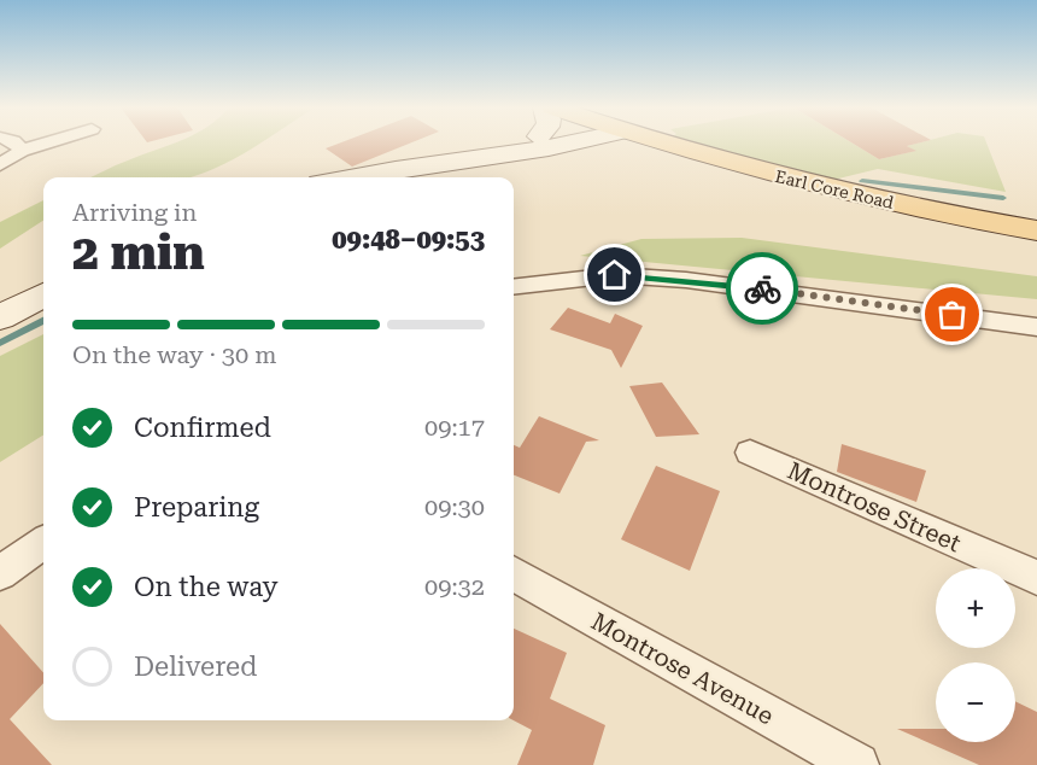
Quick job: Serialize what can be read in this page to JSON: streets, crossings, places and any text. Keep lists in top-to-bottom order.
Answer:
{
  "streets": {
    "main road": ["Earl Core Road"],
    "street": ["Montrose Street", "Montrose Avenue"]
  },
  "page": {
    "heading": ["2 min", "Arriving in", "09:48–09:53"],
    "bar": "On the way · 30 m",
    "list": [
      ["Confirmed", "09:17"],
      ["Preparing", "09:30"],
      ["On the way", "09:32"],
      "Delivered"
    ],
    "map_buttons": ["+", "−"]
  }
}
